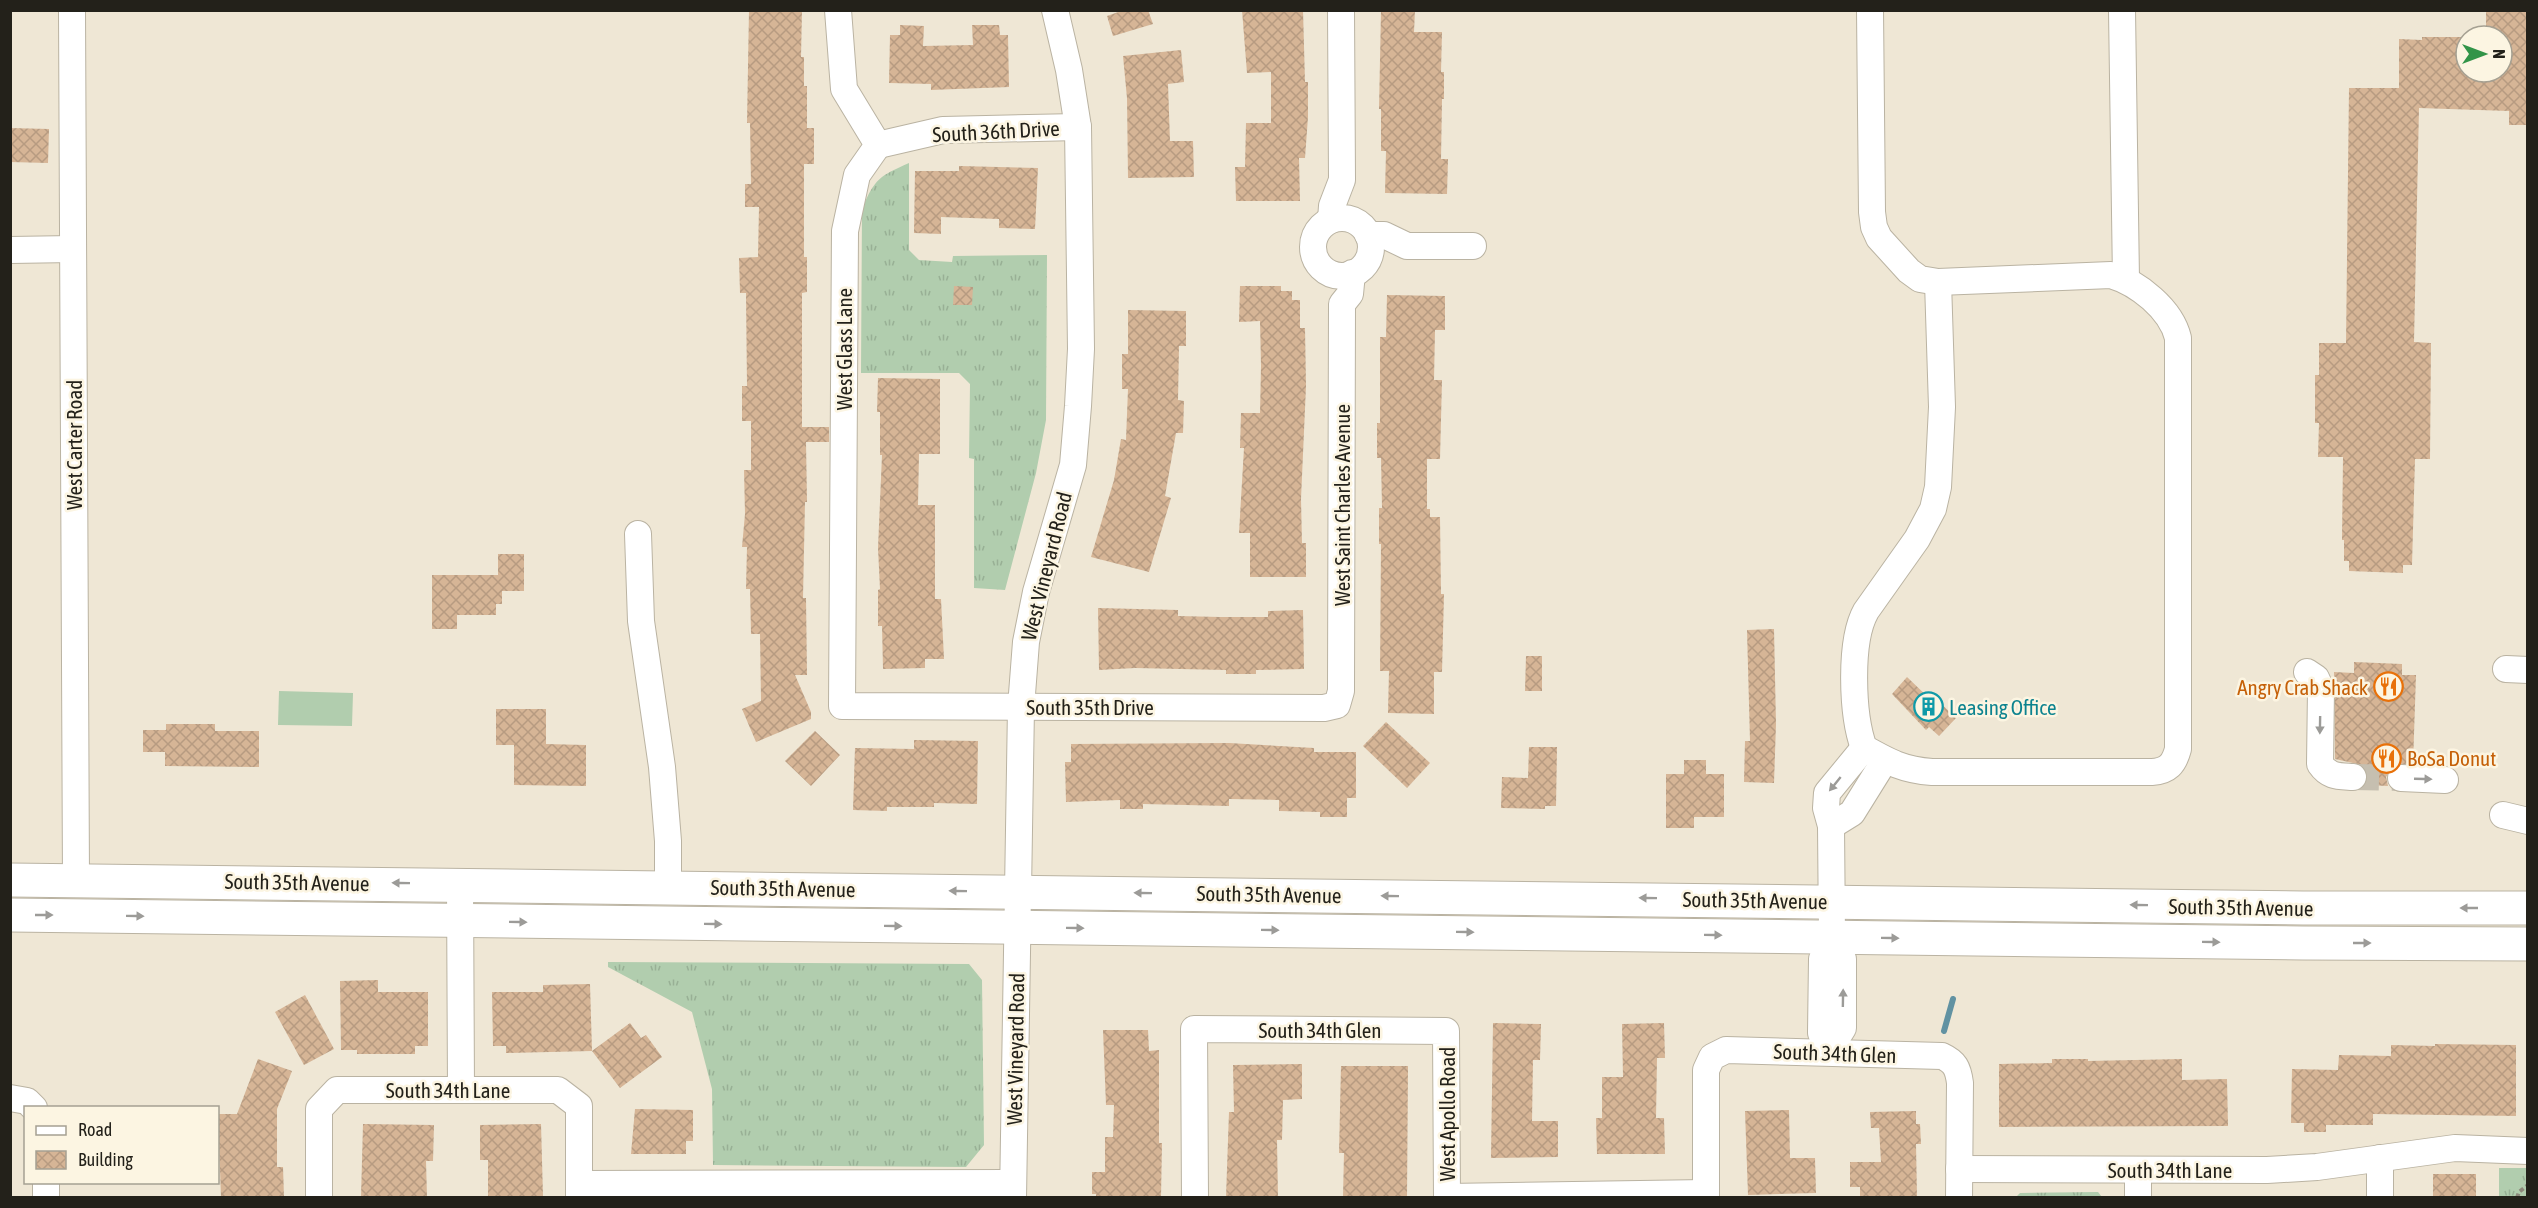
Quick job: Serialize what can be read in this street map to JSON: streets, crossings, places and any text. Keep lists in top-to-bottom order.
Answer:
{
  "streets": {
    "main road": ["South 35th Avenue"],
    "street": [
      "South 36th Drive",
      "West Glass Lane",
      "West Carter Road",
      "West Saint Charles Avenue",
      "West Vineyard Road",
      "South 35th Drive",
      "South 34th Glen",
      "South 34th Lane",
      "West Apollo Road"
    ]
  },
  "crossings": [
    ["South 36th Drive", "West Glass Lane"],
    ["South 36th Drive", "West Vineyard Road"],
    ["West Glass Lane", "South 35th Drive"],
    ["West Carter Road", "South 35th Avenue"],
    ["West Saint Charles Avenue", "South 35th Drive"],
    ["West Vineyard Road", "South 35th Drive"],
    ["West Vineyard Road", "South 35th Avenue"],
    ["South 34th Glen", "South 34th Lane"],
    ["South 34th Glen", "West Apollo Road"]
  ],
  "places": {
    "restaurant": ["Angry Crab Shack", "BoSa Donut"],
    "building": ["Leasing Office"]
  },
  "legend": ["Road", "Building"],
  "north": "right"
}
